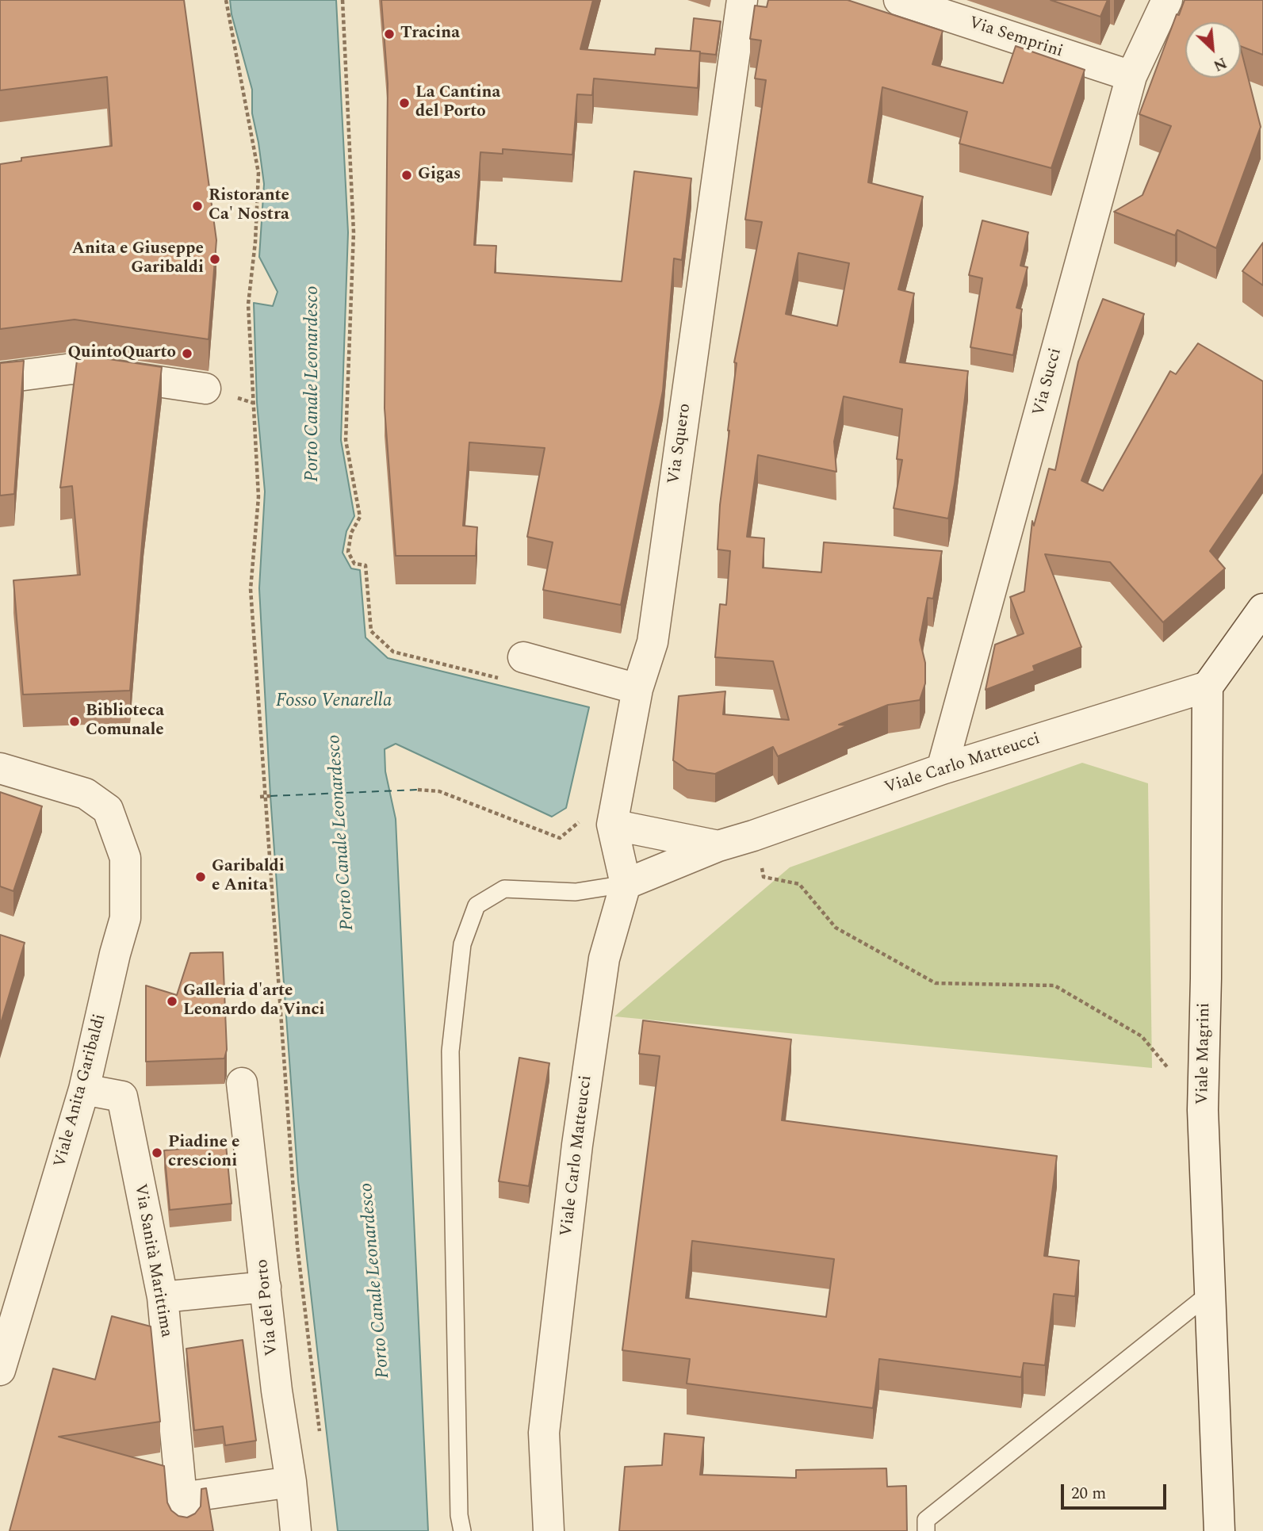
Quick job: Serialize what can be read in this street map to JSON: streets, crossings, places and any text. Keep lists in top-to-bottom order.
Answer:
{
  "streets": {
    "street": [
      "Via Semprini",
      "Via Succi",
      "Via Squero",
      "Viale Carlo Matteucci",
      "Viale Magrini",
      "Viale Anita Garibaldi",
      "Via Sanità Marittima",
      "Via del Porto"
    ]
  },
  "crossings": [
    ["Via Semprini", "Via Succi"],
    ["Via Succi", "Viale Carlo Matteucci"],
    ["Via Squero", "Viale Carlo Matteucci"],
    ["Viale Carlo Matteucci", "Viale Magrini"],
    ["Viale Anita Garibaldi", "Via Sanità Marittima"]
  ],
  "water": ["Porto Canale Leonardesco", "Fosso Venarella"],
  "places": [
    "Tracina",
    "La Cantina del Porto",
    "Gigas",
    "Ristorante Ca' Nostra",
    "Anita e Giuseppe Garibaldi",
    "QuintoQuarto",
    "Biblioteca Comunale",
    "Garibaldi e Anita",
    "Galleria d'arte Leonardo da Vinci",
    "Piadine e crescioni"
  ],
  "scale_bar": "20 m",
  "north": "bottom right"
}
